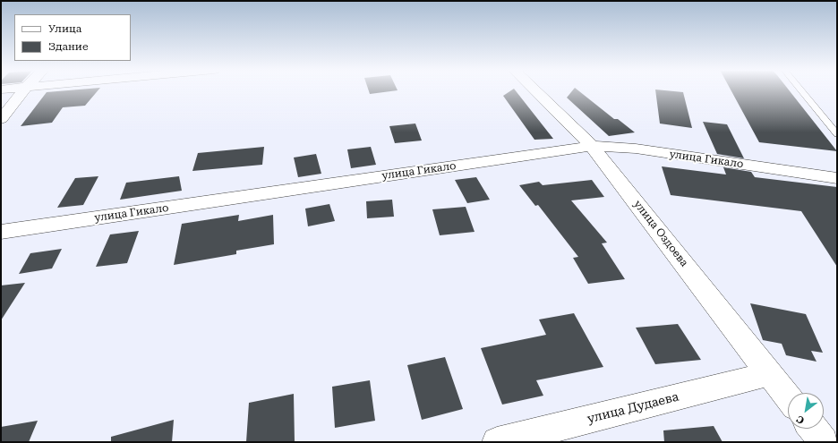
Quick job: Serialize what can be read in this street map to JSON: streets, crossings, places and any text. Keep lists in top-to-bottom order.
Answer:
{
  "streets": {
    "street": ["улица Гикало", "улица Оздоева", "улица Дудаева"]
  },
  "crossings": [
    ["улица Гикало", "улица Оздоева"],
    ["улица Оздоева", "улица Дудаева"]
  ],
  "legend": ["Улица", "Здание"],
  "north": "bottom left"
}
